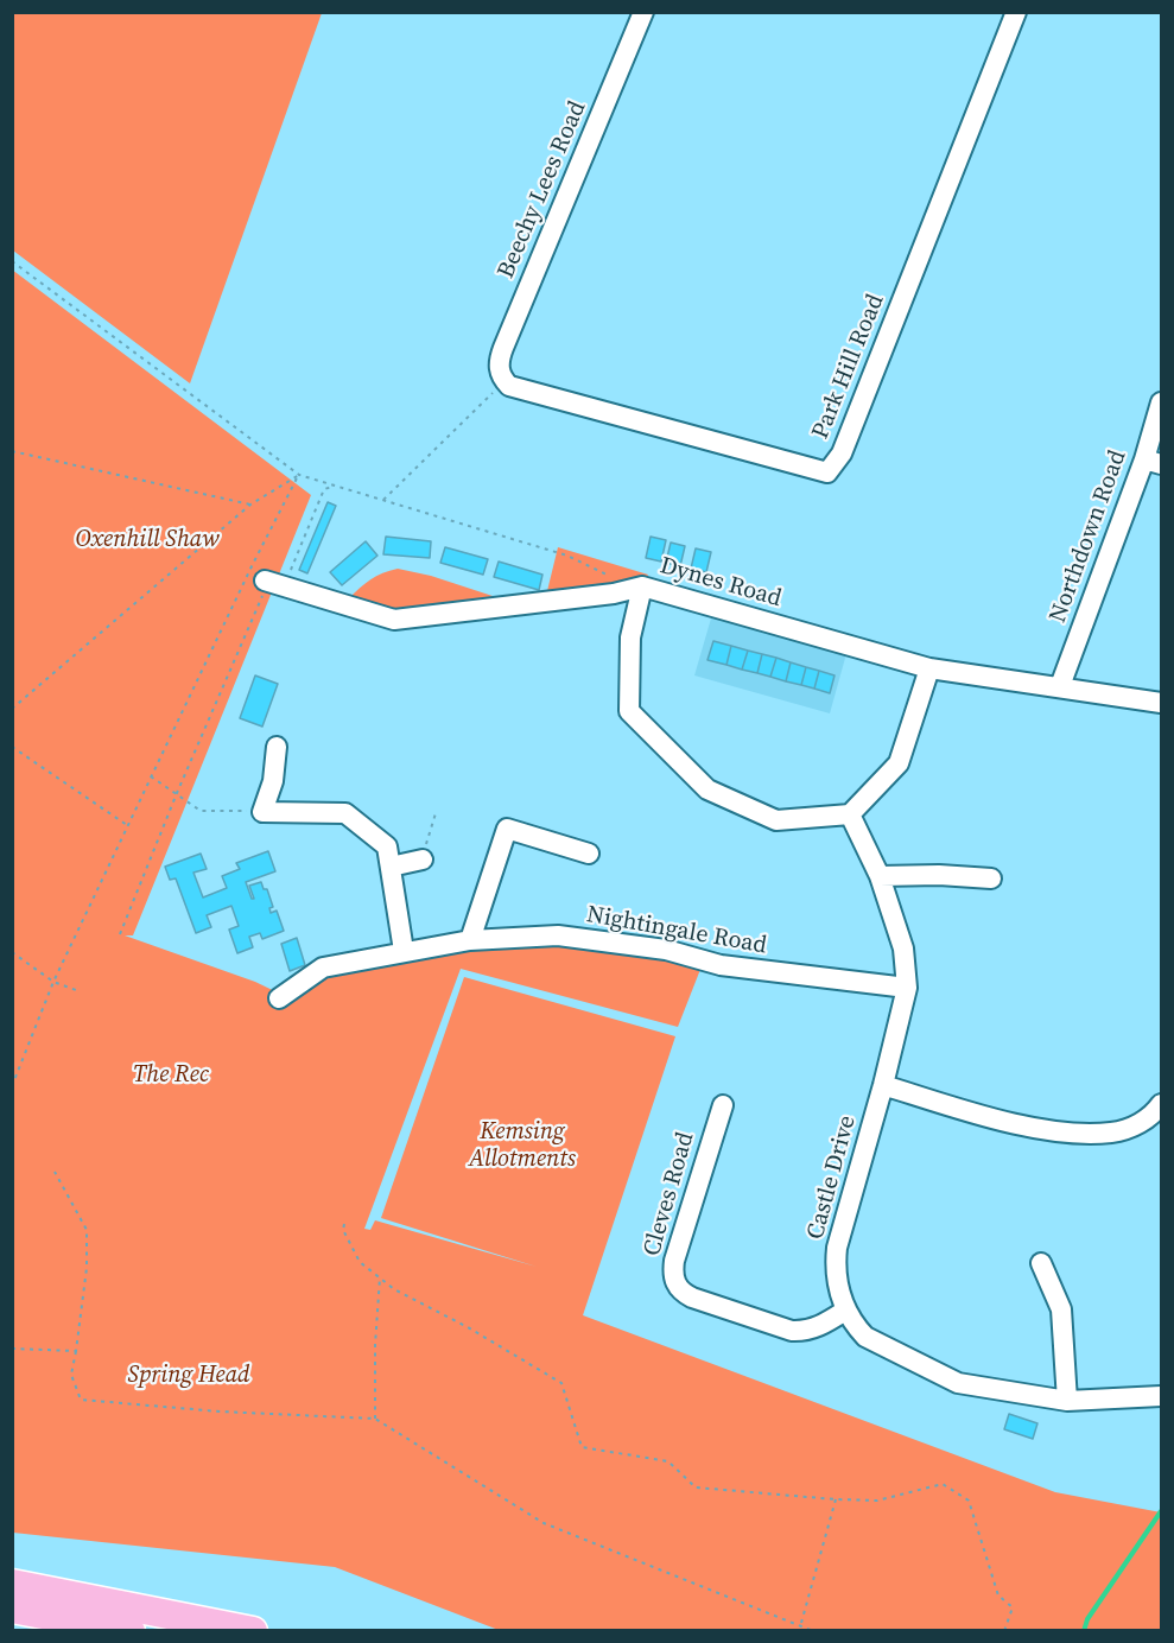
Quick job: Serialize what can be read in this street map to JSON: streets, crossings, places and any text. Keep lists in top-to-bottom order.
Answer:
{
  "streets": {
    "street": [
      "Beechy Lees Road",
      "Park Hill Road",
      "Northdown Road",
      "Dynes Road",
      "Nightingale Road",
      "Castle Drive",
      "Cleves Road"
    ]
  },
  "crossings": [
    ["Beechy Lees Road", "Park Hill Road"],
    ["Northdown Road", "Dynes Road"],
    ["Nightingale Road", "Castle Drive"],
    ["Castle Drive", "Cleves Road"]
  ],
  "parks": [
    "Oxenhill Shaw",
    "The Rec",
    "Kemsing Allotments",
    "Spring Head"
  ]
}
